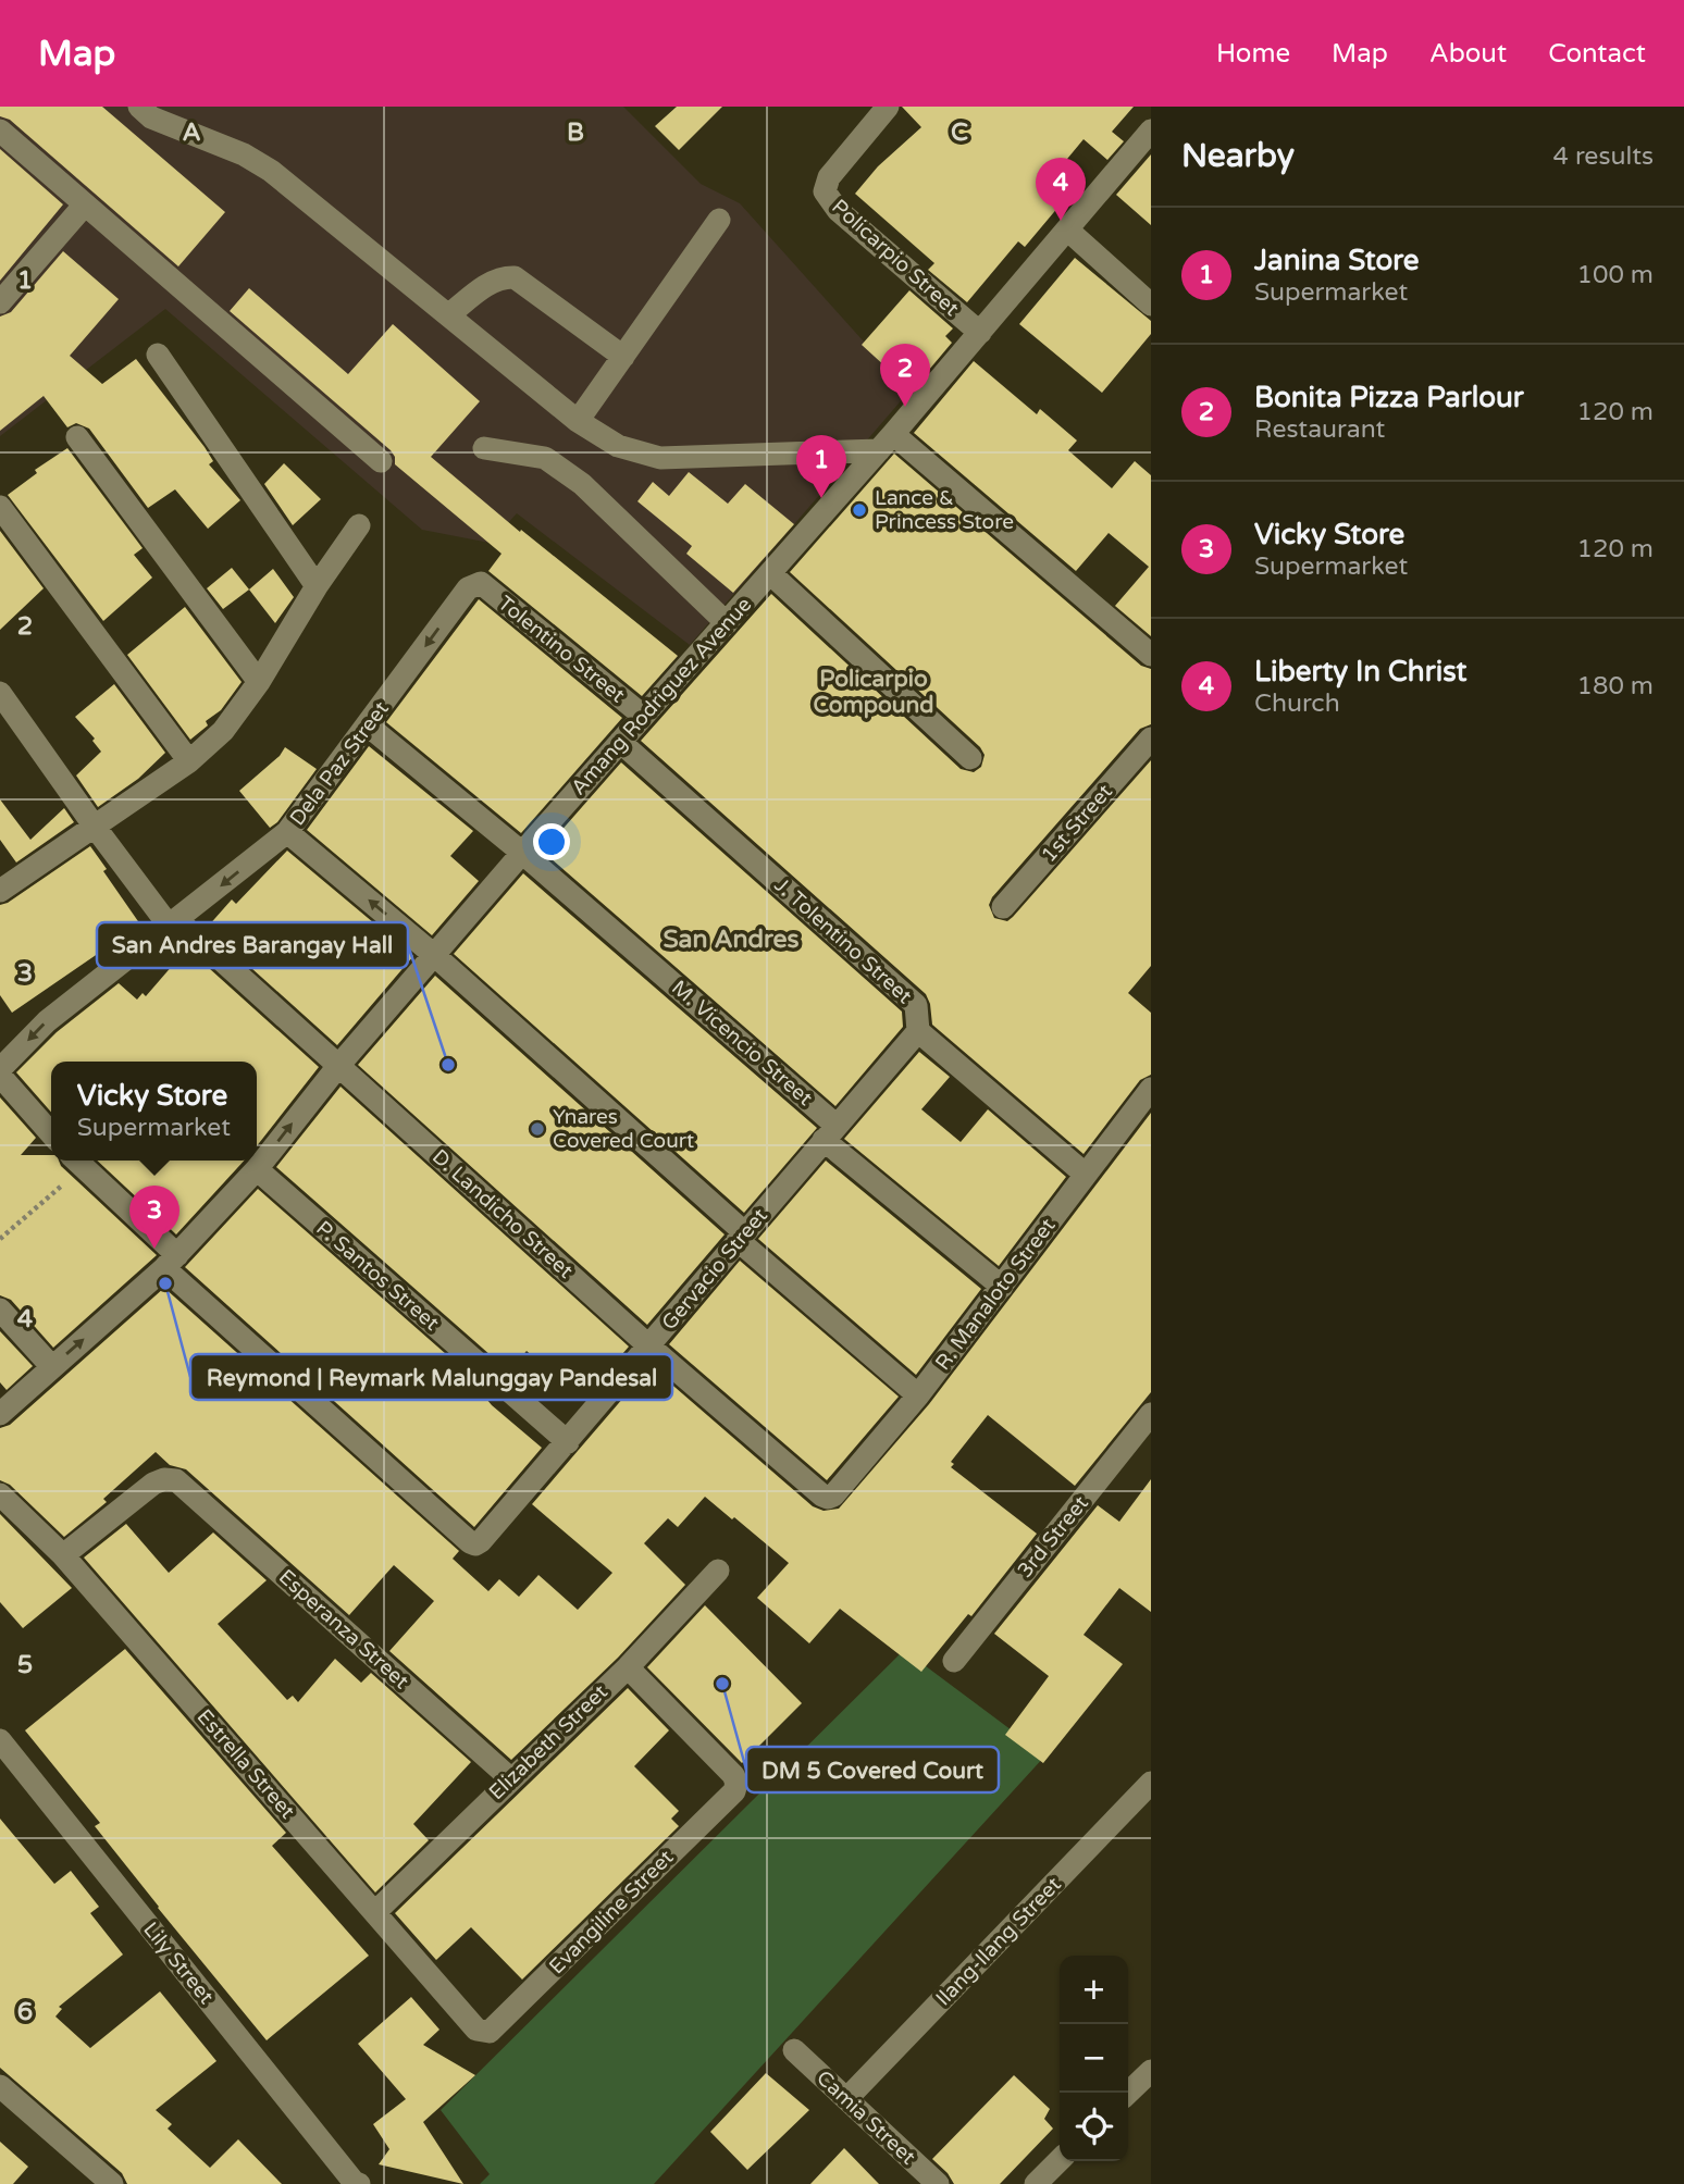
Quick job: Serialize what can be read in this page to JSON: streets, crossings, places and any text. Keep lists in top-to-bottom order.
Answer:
{
  "streets": {
    "street": [
      "Policarpio Street",
      "Tolentino Street",
      "Amang Rodriguez Avenue",
      "Dela Paz Street",
      "1st Street",
      "J. Tolentino Street",
      "M. Vicencio Street",
      "D. Landicho Street",
      "Gervacio Street",
      "P. Santos Street",
      "R. Manaloto Street",
      "3rd Street",
      "Esperanza Street",
      "Elizabeth Street",
      "Estrella Street",
      "Evangiline Street",
      "Ilang-Ilang Street",
      "Lily Street",
      "Camia Street"
    ]
  },
  "crossings": [
    ["Policarpio Street", "Amang Rodriguez Avenue"],
    ["Tolentino Street", "Amang Rodriguez Avenue"],
    ["Tolentino Street", "Dela Paz Street"],
    ["Amang Rodriguez Avenue", "J. Tolentino Street"],
    ["Amang Rodriguez Avenue", "M. Vicencio Street"],
    ["Amang Rodriguez Avenue", "D. Landicho Street"],
    ["Amang Rodriguez Avenue", "Gervacio Street"],
    ["Amang Rodriguez Avenue", "P. Santos Street"],
    ["Dela Paz Street", "M. Vicencio Street"],
    ["Dela Paz Street", "D. Landicho Street"],
    ["J. Tolentino Street", "Gervacio Street"],
    ["J. Tolentino Street", "R. Manaloto Street"],
    ["M. Vicencio Street", "Gervacio Street"],
    ["M. Vicencio Street", "R. Manaloto Street"],
    ["D. Landicho Street", "Gervacio Street"],
    ["D. Landicho Street", "R. Manaloto Street"],
    ["Gervacio Street", "P. Santos Street"],
    ["Esperanza Street", "Elizabeth Street"],
    ["Esperanza Street", "Estrella Street"],
    ["Elizabeth Street", "Estrella Street"],
    ["Elizabeth Street", "Evangiline Street"],
    ["Estrella Street", "Evangiline Street"],
    ["Ilang-Ilang Street", "Camia Street"]
  ],
  "districts": ["Policarpio Compound", "San Andres"],
  "places": [
    "Lance & Princess Store",
    "San Andres Barangay Hall",
    "Ynares Covered Court",
    "Reymond | Reymark Malunggay Pandesal",
    "DM 5 Covered Court"
  ],
  "page": {
    "header": "Map",
    "nav": [
      "Home",
      "Map",
      "About",
      "Contact"
    ],
    "heading": ["Nearby", "4 results"],
    "pins": [
      "4",
      "2",
      "1",
      "3"
    ],
    "list": [
      {
        "mark": "1",
        "name": "Janina Store",
        "note": "Supermarket",
        "value": "100 m"
      },
      {
        "mark": "2",
        "name": "Bonita Pizza Parlour",
        "note": "Restaurant",
        "value": "120 m"
      },
      {
        "mark": "3",
        "name": "Vicky Store",
        "note": "Supermarket",
        "value": "120 m"
      },
      {
        "mark": "4",
        "name": "Liberty In Christ",
        "note": "Church",
        "value": "180 m"
      }
    ],
    "popup": ["Vicky Store", "Supermarket"],
    "map_buttons": ["+", "−"]
  },
  "grid": {
    "columns": ["A", "B", "C"],
    "rows": [
      "1",
      "2",
      "3",
      "4",
      "5",
      "6"
    ]
  }
}
